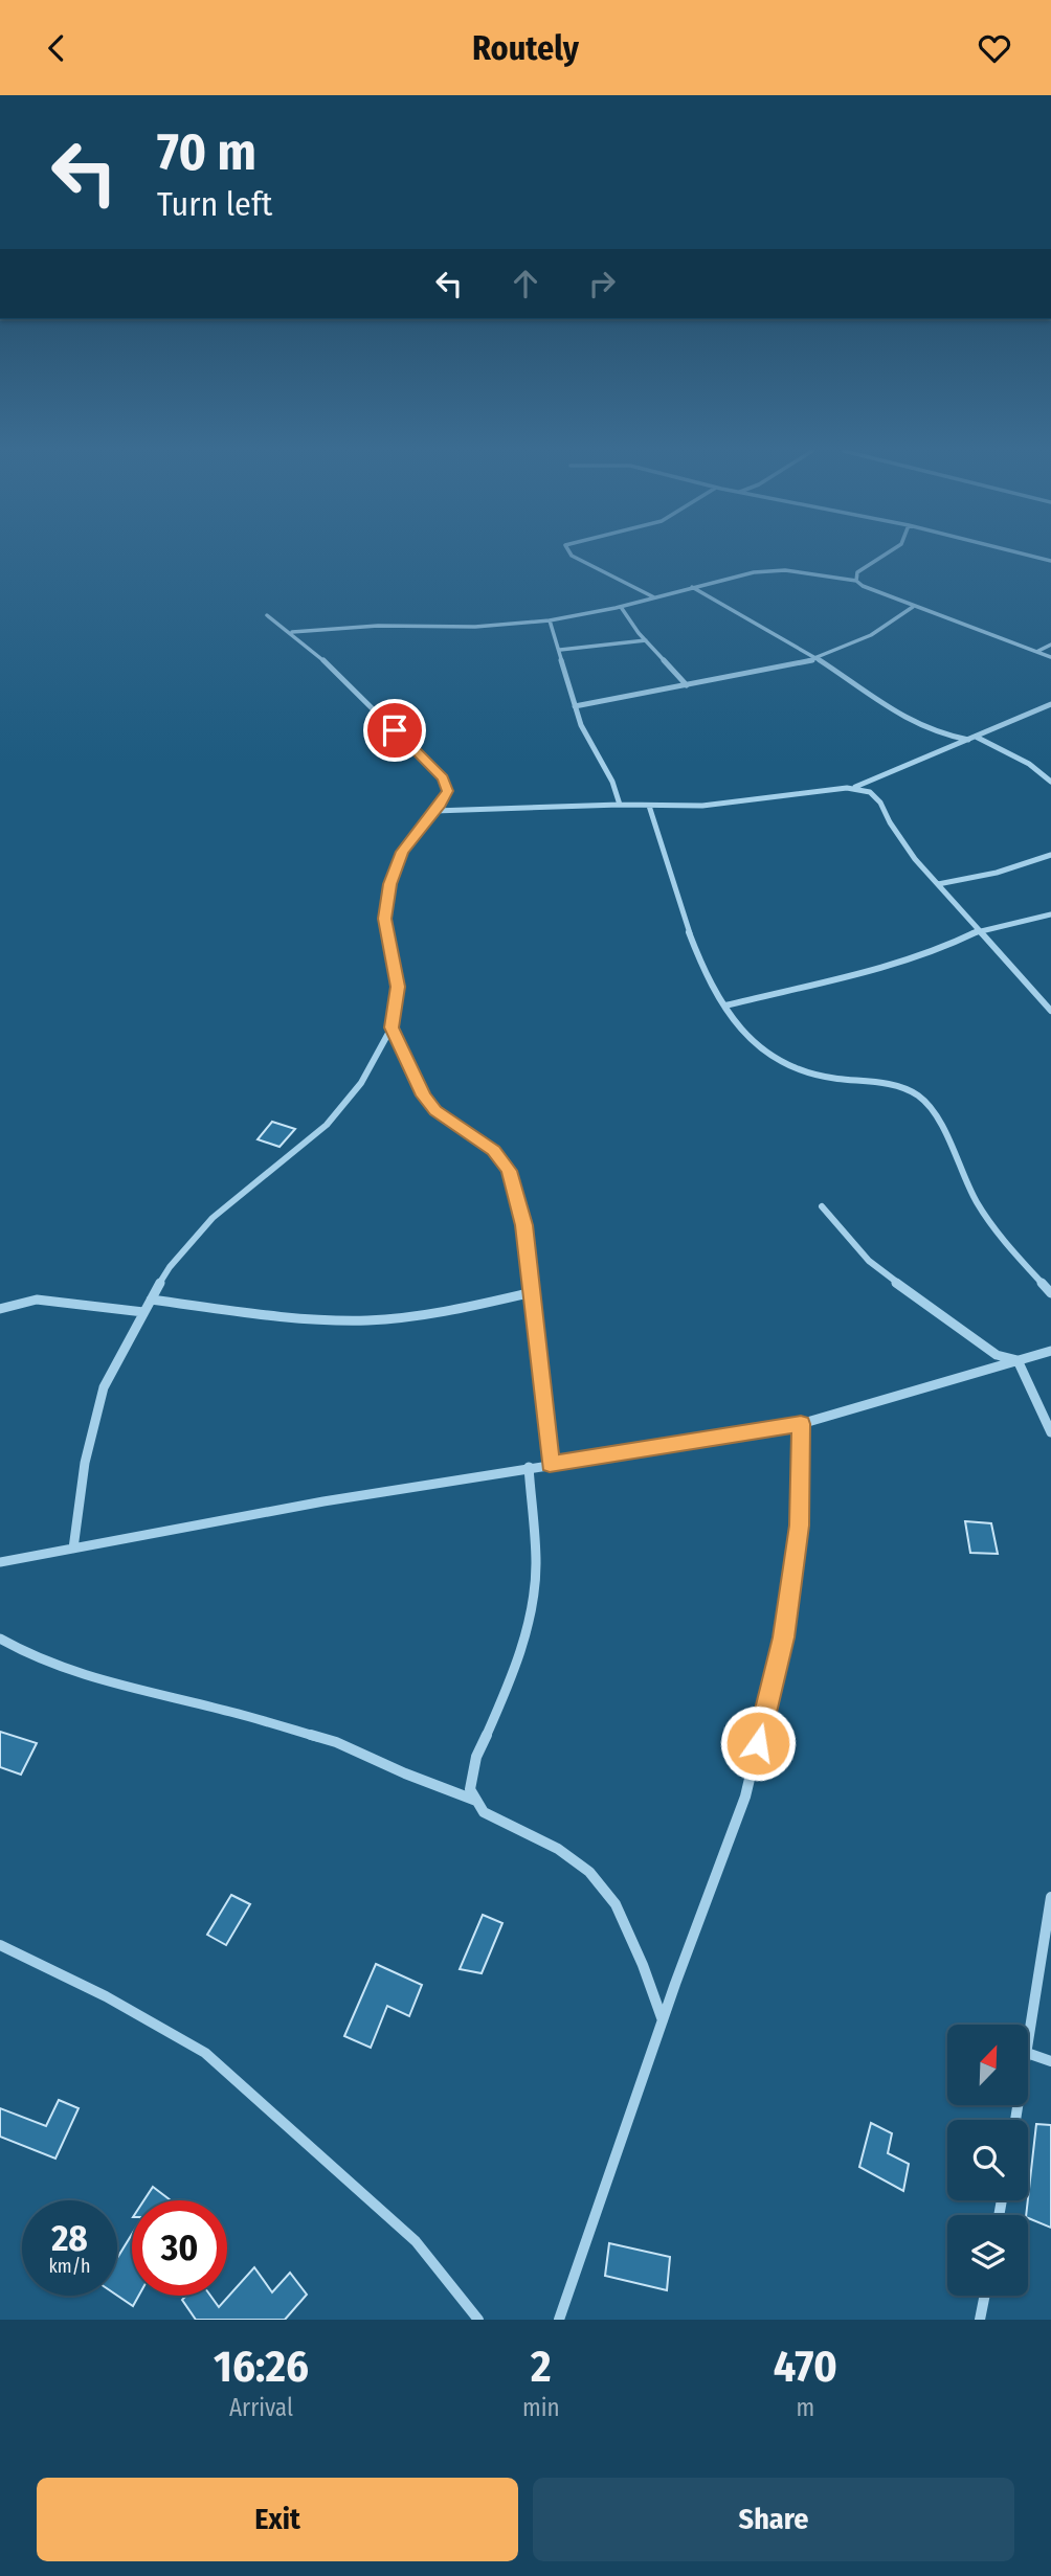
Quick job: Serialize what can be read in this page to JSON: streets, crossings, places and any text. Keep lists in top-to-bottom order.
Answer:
{
  "north": "top right",
  "page": {
    "header": "Routely",
    "turn": ["70 m", "Turn left"],
    "speed": "28 km/h",
    "limit": "30",
    "eta": [
      "16:26",
      "Arrival",
      "2",
      "min",
      "470",
      "m"
    ],
    "buttons": ["Exit", "Share"]
  }
}
